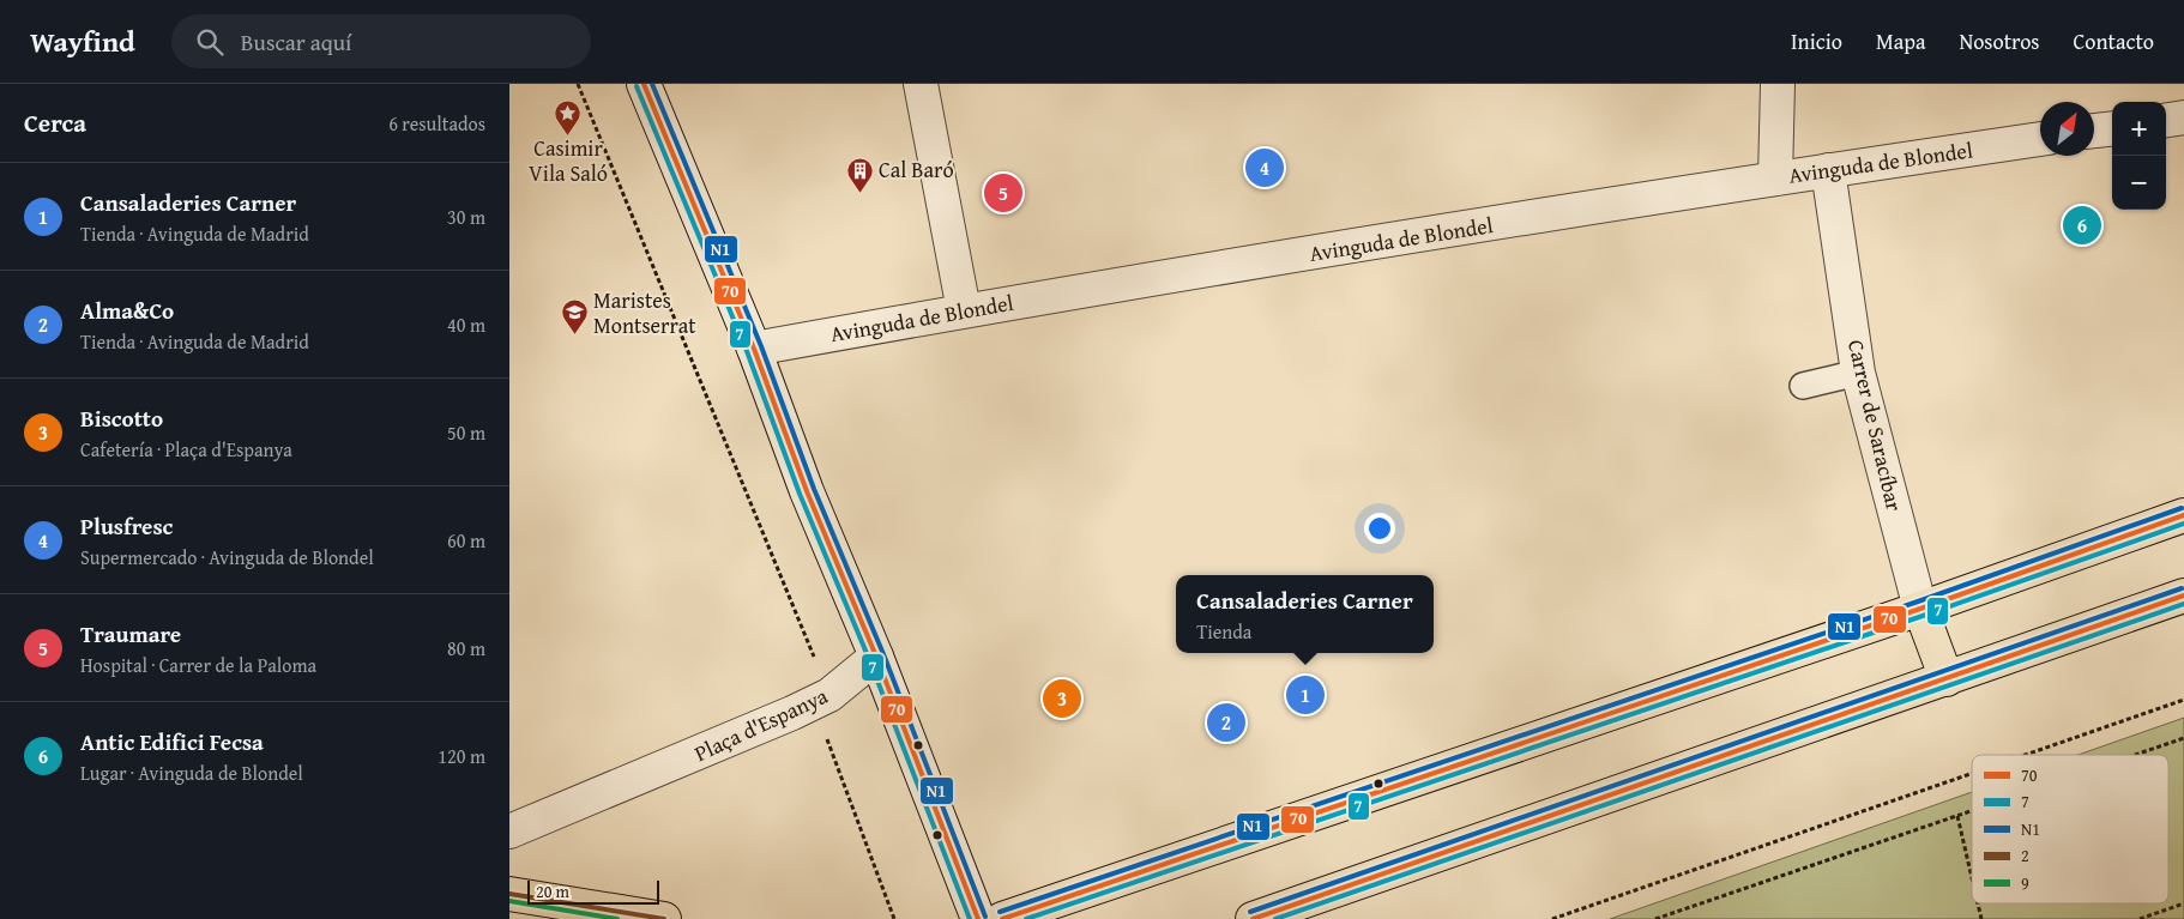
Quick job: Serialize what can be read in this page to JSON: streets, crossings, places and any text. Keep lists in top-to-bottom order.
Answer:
{
  "streets": {
    "street": ["Avinguda de Blondel", "Carrer de Saracíbar", "Plaça d'Espanya"]
  },
  "crossings": [
    ["Avinguda de Blondel", "Carrer de Saracíbar"]
  ],
  "places": {
    "place": ["Casimir Vila Saló"],
    "building": ["Cal Baró"],
    "school or university": ["Maristes Montserrat"]
  },
  "lines": [
    "transit line 70",
    "transit line N1",
    "transit line 7",
    "transit line 2",
    "transit line 9"
  ],
  "legend": [
    "70",
    "7",
    "N1",
    "2",
    "9"
  ],
  "scale_bar": "20 m",
  "north": "top right",
  "page": {
    "header": "Wayfind",
    "search": "Buscar aquí",
    "nav": [
      "Inicio",
      "Mapa",
      "Nosotros",
      "Contacto"
    ],
    "heading": ["Cerca", "6 resultados"],
    "map_buttons": ["+", "−"],
    "pins": [
      "4",
      "5",
      "6",
      "1",
      "3",
      "2"
    ],
    "list": [
      {
        "mark": "1",
        "name": "Cansaladeries Carner",
        "note": "Tienda · Avinguda de Madrid",
        "value": "30 m"
      },
      {
        "mark": "2",
        "name": "Alma&Co",
        "note": "Tienda · Avinguda de Madrid",
        "value": "40 m"
      },
      {
        "mark": "3",
        "name": "Biscotto",
        "note": "Cafetería · Plaça d'Espanya",
        "value": "50 m"
      },
      {
        "mark": "4",
        "name": "Plusfresc",
        "note": "Supermercado · Avinguda de Blondel",
        "value": "60 m"
      },
      {
        "mark": "5",
        "name": "Traumare",
        "note": "Hospital · Carrer de la Paloma",
        "value": "80 m"
      },
      {
        "mark": "6",
        "name": "Antic Edifici Fecsa",
        "note": "Lugar · Avinguda de Blondel",
        "value": "120 m"
      }
    ],
    "popup": ["Cansaladeries Carner", "Tienda"],
    "scale": "20 m"
  }
}
